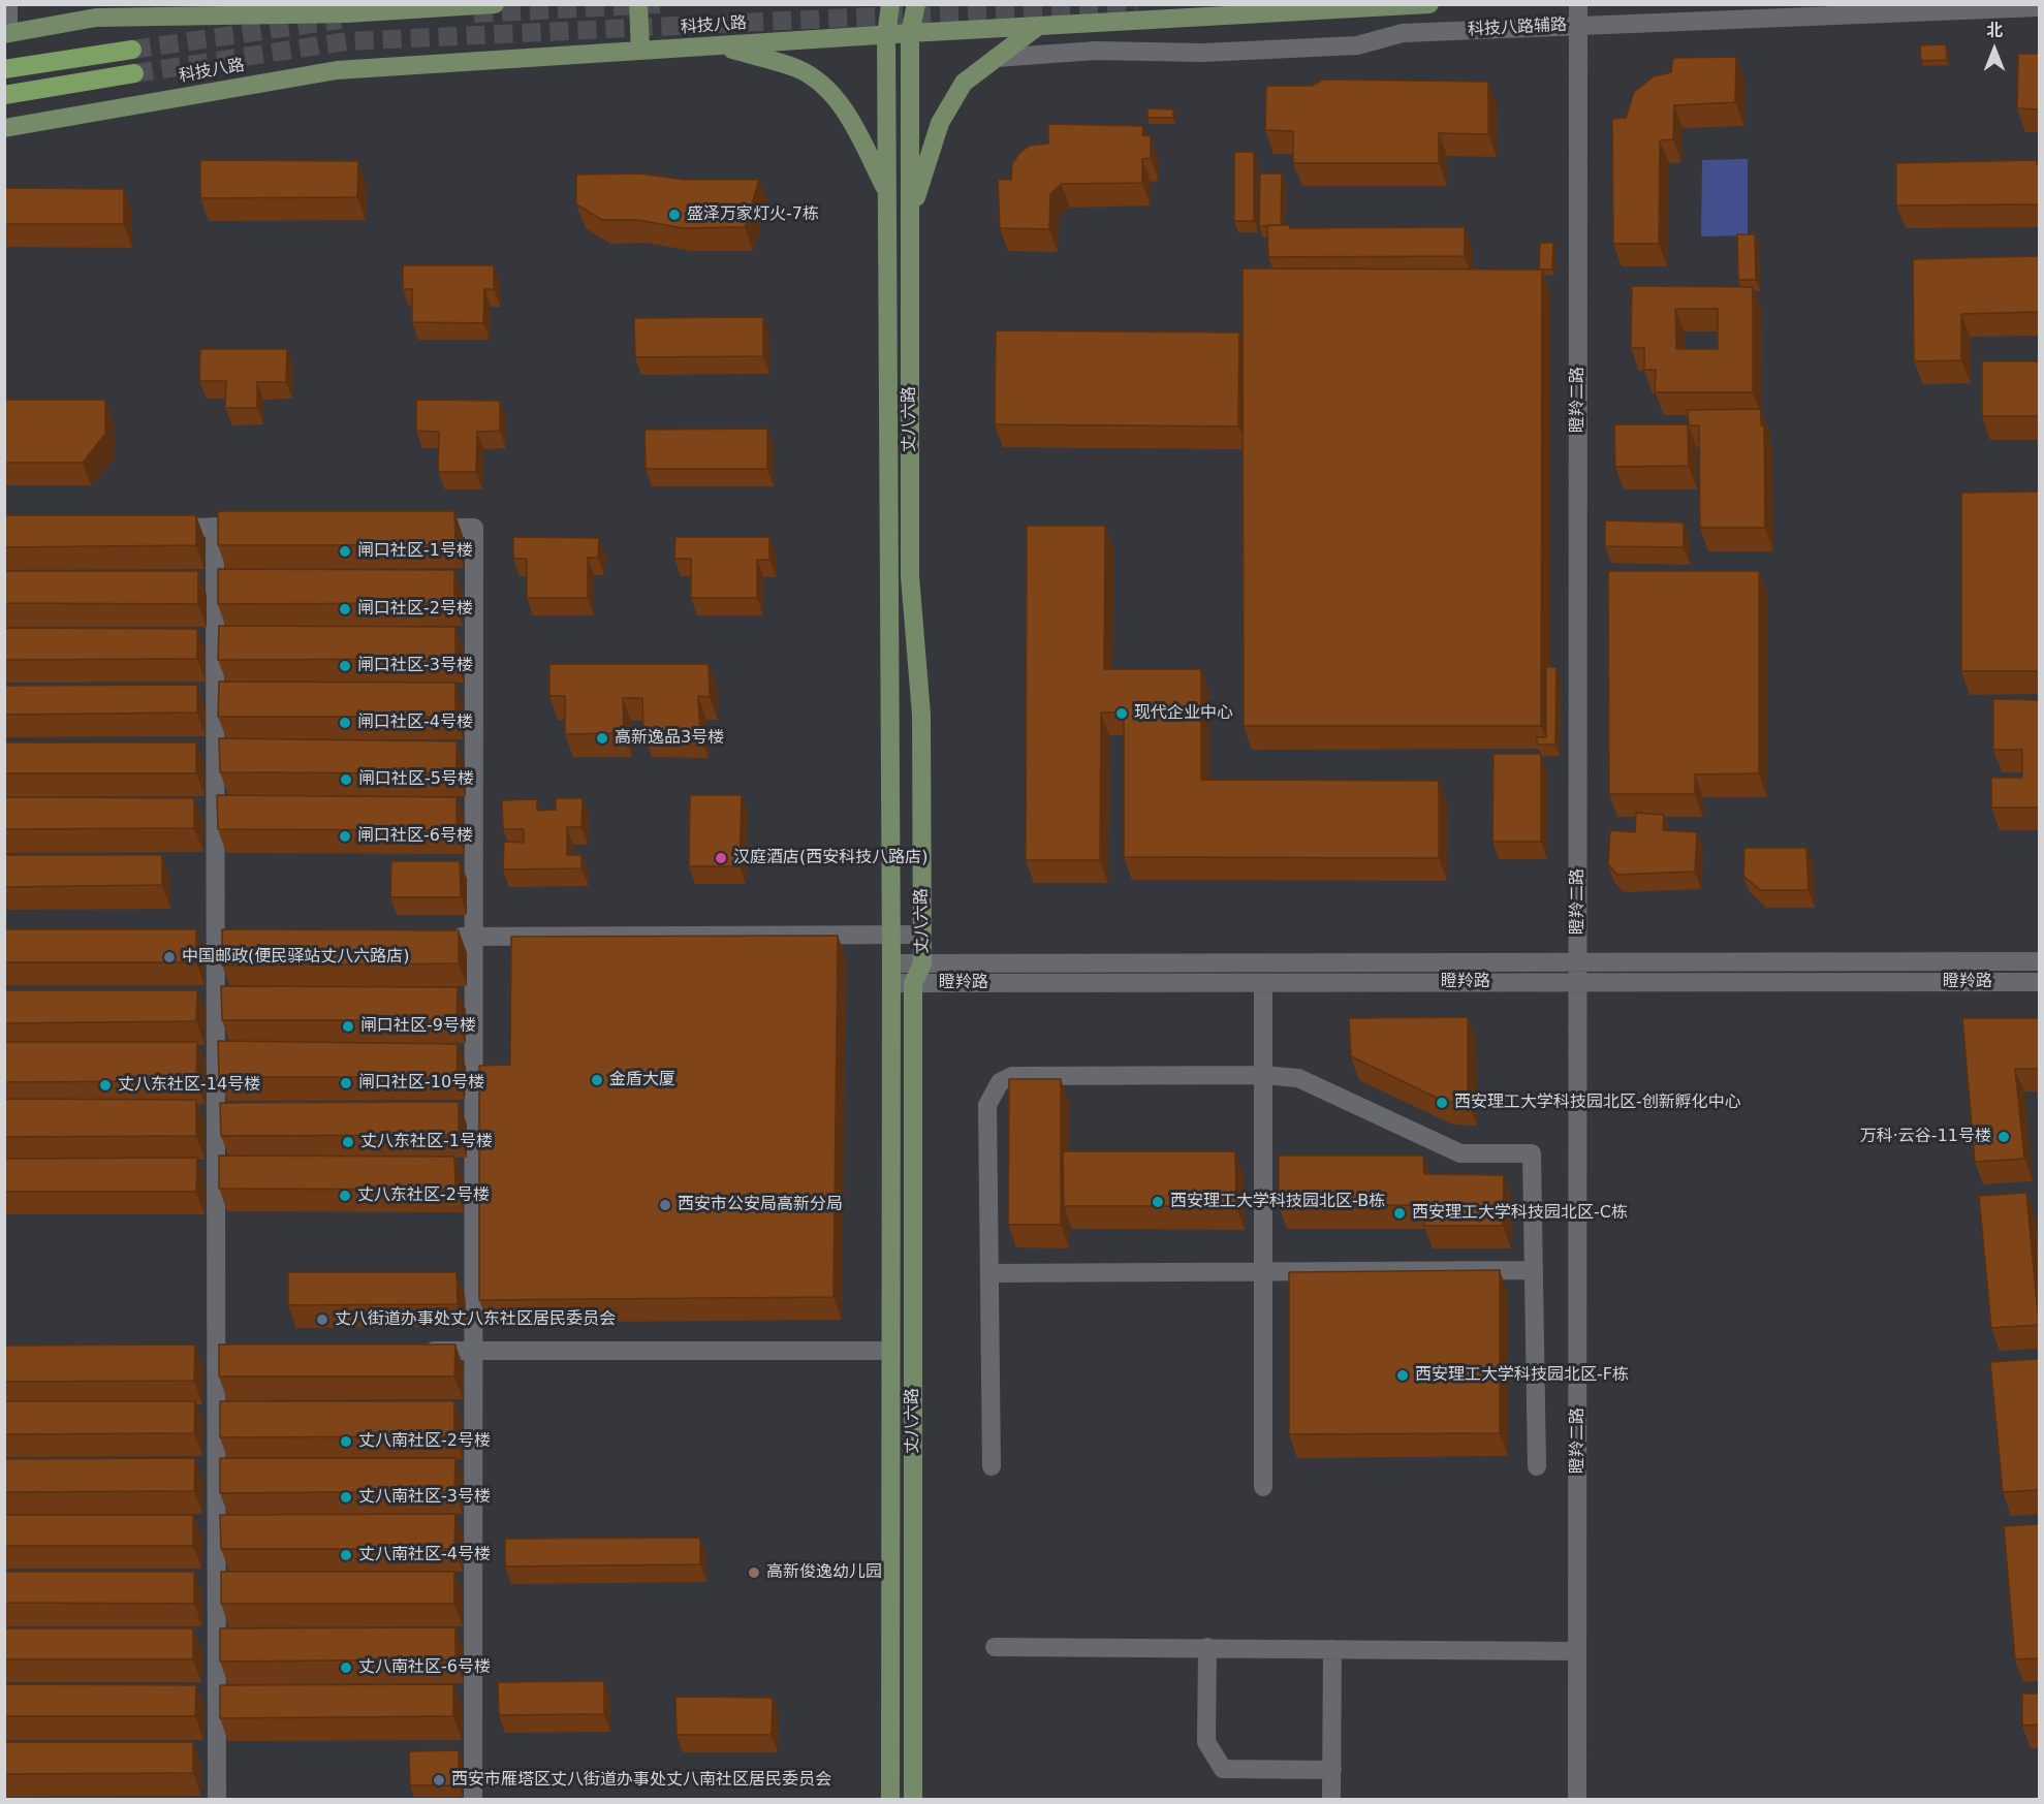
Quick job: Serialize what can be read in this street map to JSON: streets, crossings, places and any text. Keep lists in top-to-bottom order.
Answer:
{
  "streets": {
    "main road": ["科技八路", "丈八六路"],
    "street": ["科技八路辅路", "瞪羚二路", "瞪羚路"]
  },
  "crossings": [
    ["科技八路", "丈八六路"],
    ["科技八路辅路", "瞪羚二路"],
    ["瞪羚二路", "瞪羚路"],
    ["丈八六路", "瞪羚路"]
  ],
  "places": [
    "盛泽万家灯火-7栋",
    "闸口社区-1号楼",
    "闸口社区-2号楼",
    "闸口社区-3号楼",
    "现代企业中心",
    "闸口社区-4号楼",
    "高新逸品3号楼",
    "闸口社区-5号楼",
    "闸口社区-6号楼",
    "汉庭酒店(西安科技八路店)",
    "中国邮政(便民驿站丈八六路店)",
    "闸口社区-9号楼",
    "金盾大厦",
    "闸口社区-10号楼",
    "丈八东社区-14号楼",
    "西安理工大学科技园北区-创新孵化中心",
    "万科·云谷-11号楼",
    "丈八东社区-1号楼",
    "丈八东社区-2号楼",
    "西安理工大学科技园北区-B栋",
    "西安市公安局高新分局",
    "西安理工大学科技园北区-C栋",
    "丈八街道办事处丈八东社区居民委员会",
    "西安理工大学科技园北区-F栋",
    "丈八南社区-2号楼",
    "丈八南社区-3号楼",
    "丈八南社区-4号楼",
    "高新俊逸幼儿园",
    "丈八南社区-6号楼",
    "西安市雁塔区丈八街道办事处丈八南社区居民委员会"
  ],
  "north": "top"
}
